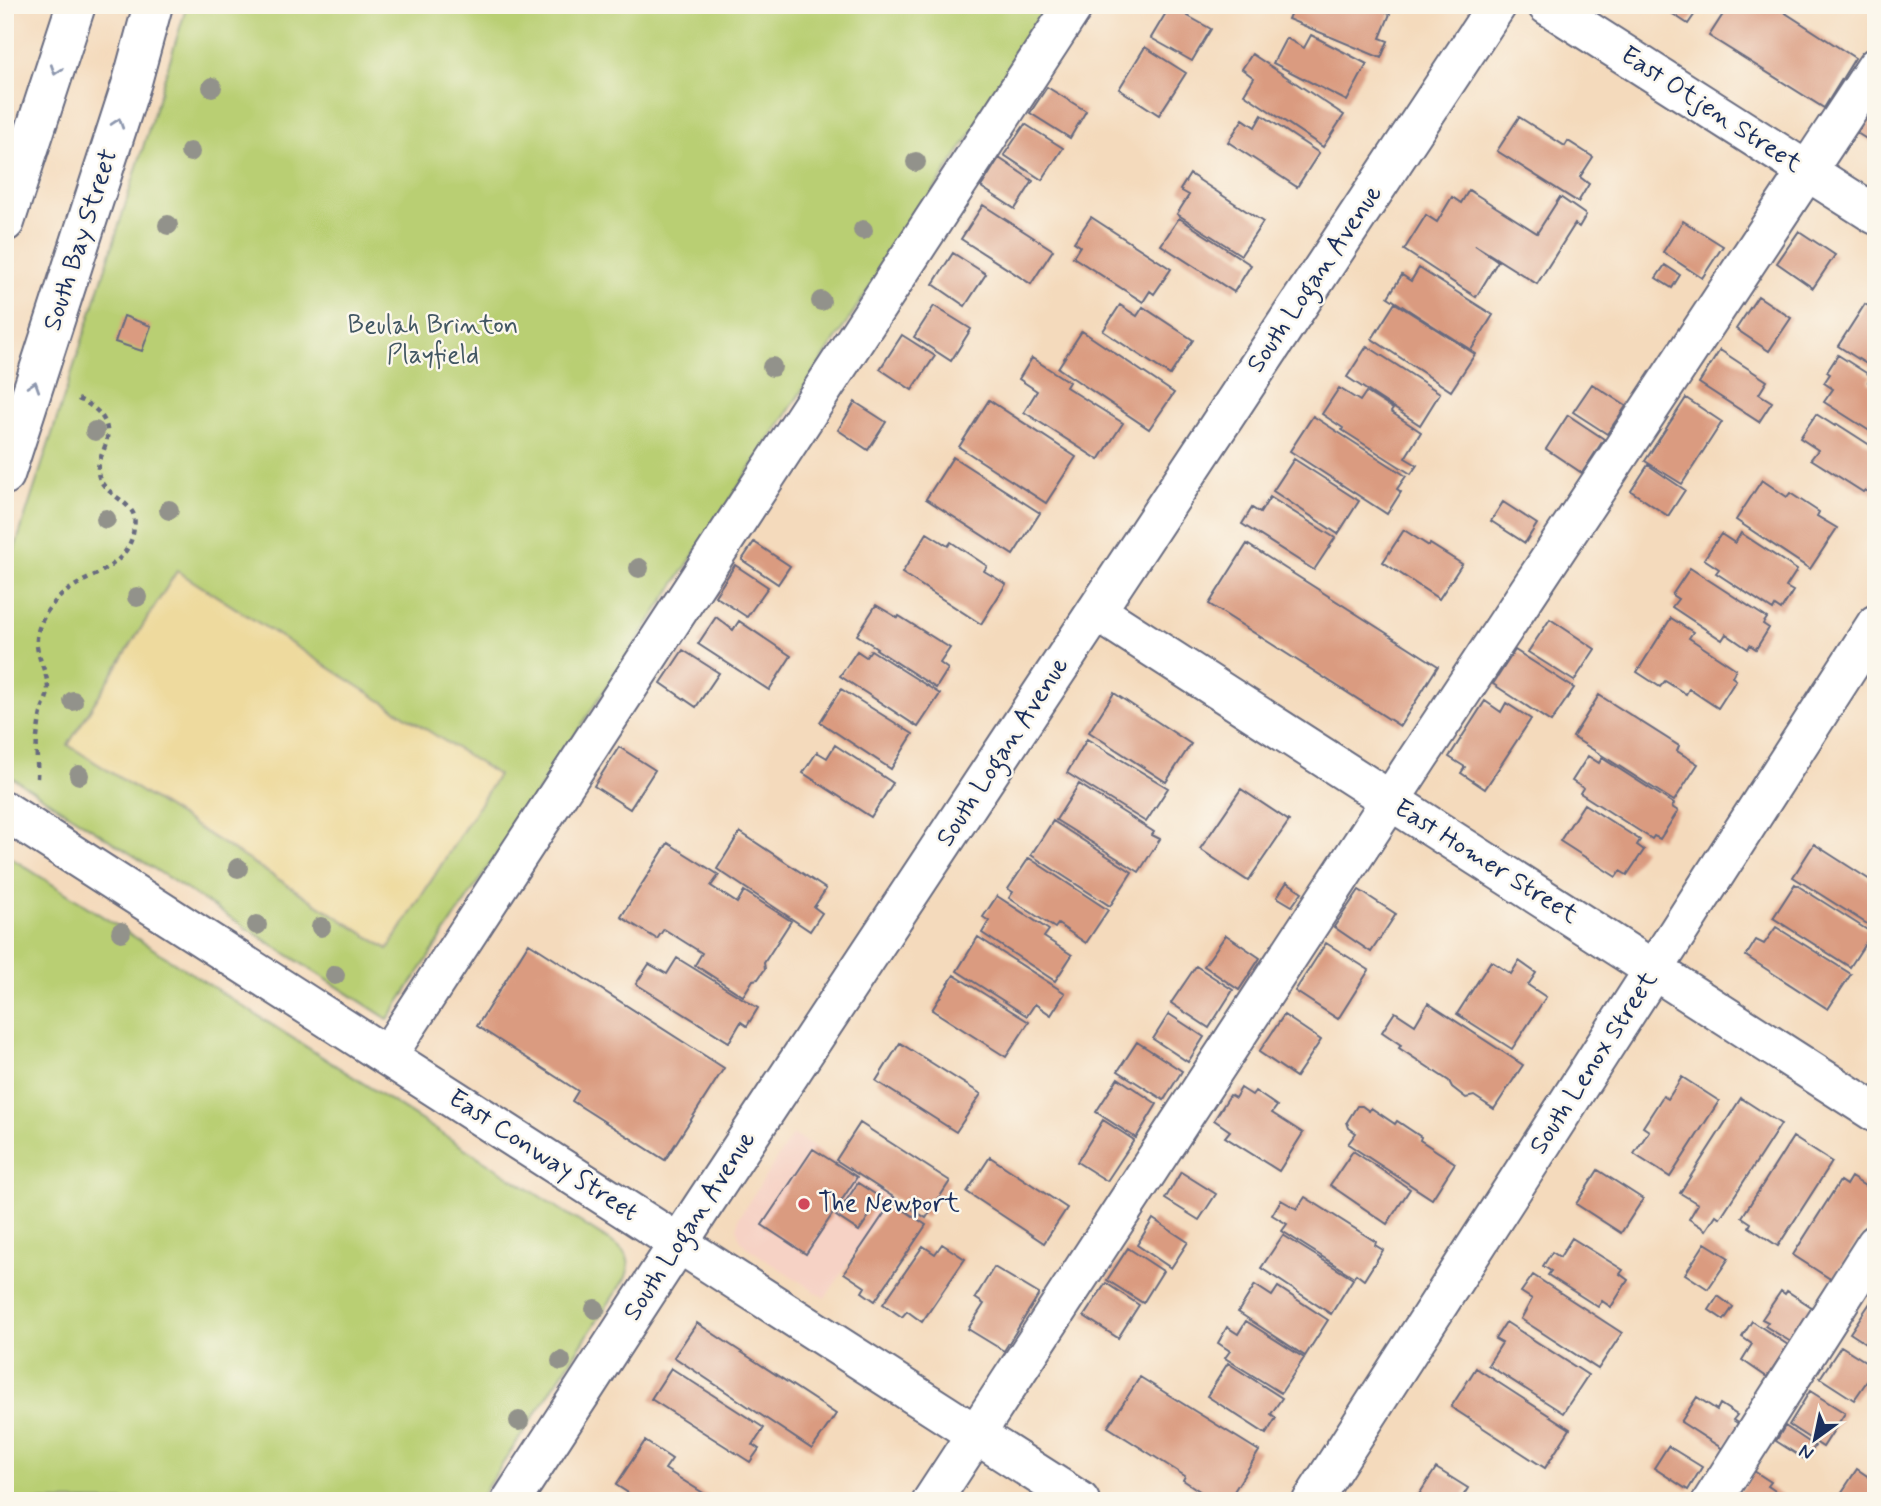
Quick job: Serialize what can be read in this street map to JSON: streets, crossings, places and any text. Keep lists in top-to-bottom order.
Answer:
{
  "streets": {
    "street": [
      "East Otjen Street",
      "South Bay Street",
      "South Logan Avenue",
      "East Homer Street",
      "South Lenox Street",
      "East Conway Street"
    ]
  },
  "crossings": [
    ["South Logan Avenue", "East Homer Street"],
    ["South Logan Avenue", "East Conway Street"],
    ["East Homer Street", "South Lenox Street"]
  ],
  "parks": ["Beulah Brinton Playfield"],
  "places": ["The Newport"],
  "north": "bottom left"
}
